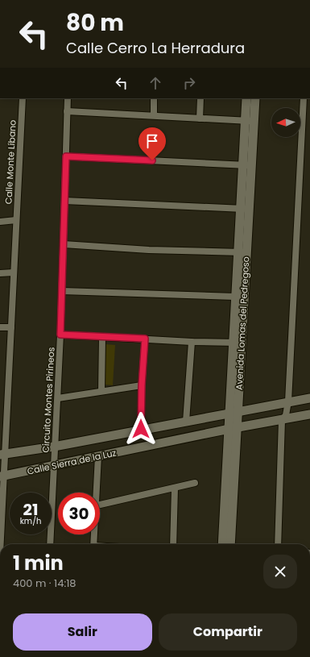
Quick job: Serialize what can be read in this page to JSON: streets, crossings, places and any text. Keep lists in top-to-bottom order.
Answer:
{
  "streets": {
    "street": [
      "Calle Monte Líbano",
      "Avenida Lomas del Pedregoso",
      "Circuito Montes Pirineos",
      "Calle Sierra de la Luz"
    ]
  },
  "crossings": [
    ["Calle Monte Líbano", "Calle Sierra de la Luz"],
    ["Avenida Lomas del Pedregoso", "Calle Sierra de la Luz"],
    ["Circuito Montes Pirineos", "Calle Sierra de la Luz"]
  ],
  "north": "left",
  "page": {
    "turn": ["80 m", "Calle Cerro La Herradura"],
    "speed": "21 km/h",
    "limit": "30",
    "heading": ["1 min", "400 m · 14:18"],
    "buttons": ["Salir", "Compartir"]
  }
}
